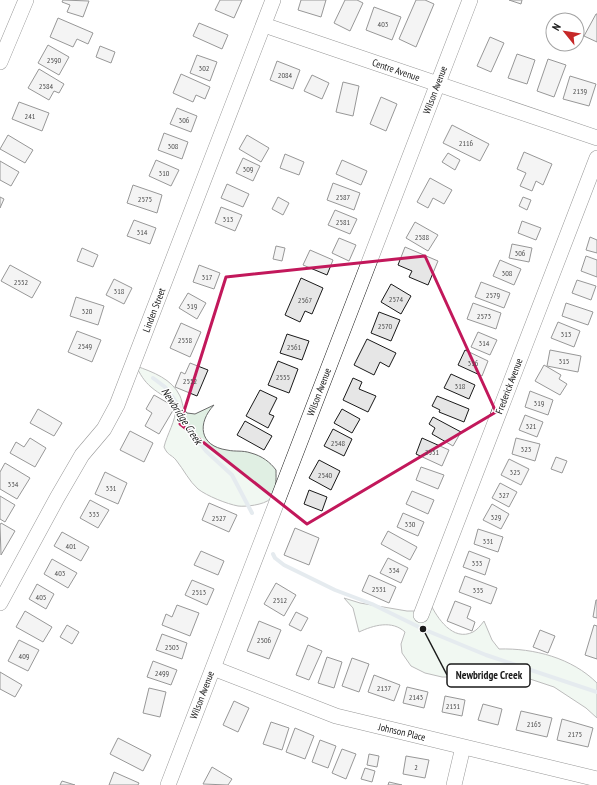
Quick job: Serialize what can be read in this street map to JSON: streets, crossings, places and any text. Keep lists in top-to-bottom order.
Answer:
{
  "streets": {
    "street": [
      "Centre Avenue",
      "Wilson Avenue",
      "Linden Street",
      "Frederick Avenue",
      "Johnson Place"
    ]
  },
  "crossings": [
    ["Centre Avenue", "Wilson Avenue"],
    ["Centre Avenue", "Linden Street"],
    ["Wilson Avenue", "Johnson Place"]
  ],
  "water": ["Newbridge Creek"],
  "places": ["Newbridge Creek"],
  "house_numbers": [
    "403",
    "2590",
    "302",
    "2084",
    "2584",
    "2139",
    "241",
    "306",
    "2116",
    "308",
    "309",
    "310",
    "2587",
    "2575",
    "313",
    "2581",
    "314",
    "2588",
    "306",
    "308",
    "317",
    "2552",
    "318",
    "2579",
    "2574",
    "2567",
    "319",
    "320",
    "2573",
    "2570",
    "313",
    "2558",
    "314",
    "2549",
    "2561",
    "315",
    "316",
    "2555",
    "2552",
    "318",
    "319",
    "321",
    "2548",
    "323",
    "2551",
    "325",
    "2540",
    "334",
    "331",
    "327",
    "333",
    "329",
    "2527",
    "330",
    "331",
    "401",
    "333",
    "334",
    "403",
    "2531",
    "335",
    "2513",
    "405",
    "2512",
    "2506",
    "2503",
    "409",
    "2499",
    "2137",
    "2143",
    "2151",
    "2165",
    "2175",
    "2"
  ],
  "north": "top left"
}
